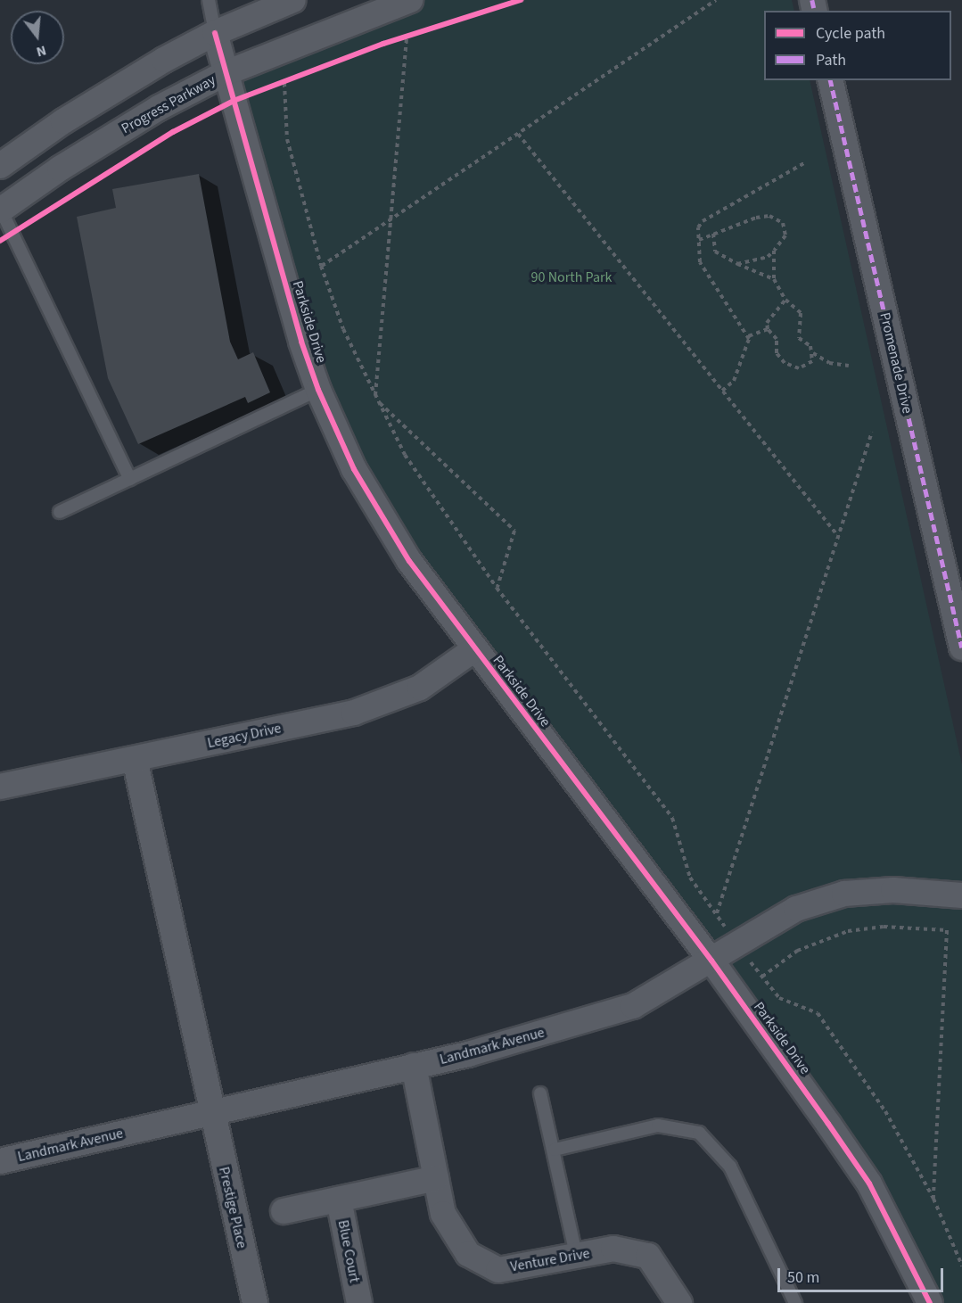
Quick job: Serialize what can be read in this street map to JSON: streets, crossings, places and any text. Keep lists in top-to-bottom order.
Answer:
{
  "streets": {
    "street": [
      "Progress Parkway",
      "Parkside Drive",
      "Promenade Drive",
      "Legacy Drive",
      "Landmark Avenue",
      "Prestige Place",
      "Blue Court",
      "Venture Drive"
    ]
  },
  "crossings": [
    ["Progress Parkway", "Parkside Drive"],
    ["Parkside Drive", "Legacy Drive"],
    ["Parkside Drive", "Landmark Avenue"],
    ["Legacy Drive", "Prestige Place"],
    ["Landmark Avenue", "Prestige Place"],
    ["Landmark Avenue", "Venture Drive"],
    ["Blue Court", "Venture Drive"]
  ],
  "parks": ["90 North Park"],
  "legend": ["Cycle path", "Path"],
  "scale_bar": "50 m",
  "north": "bottom"
}
